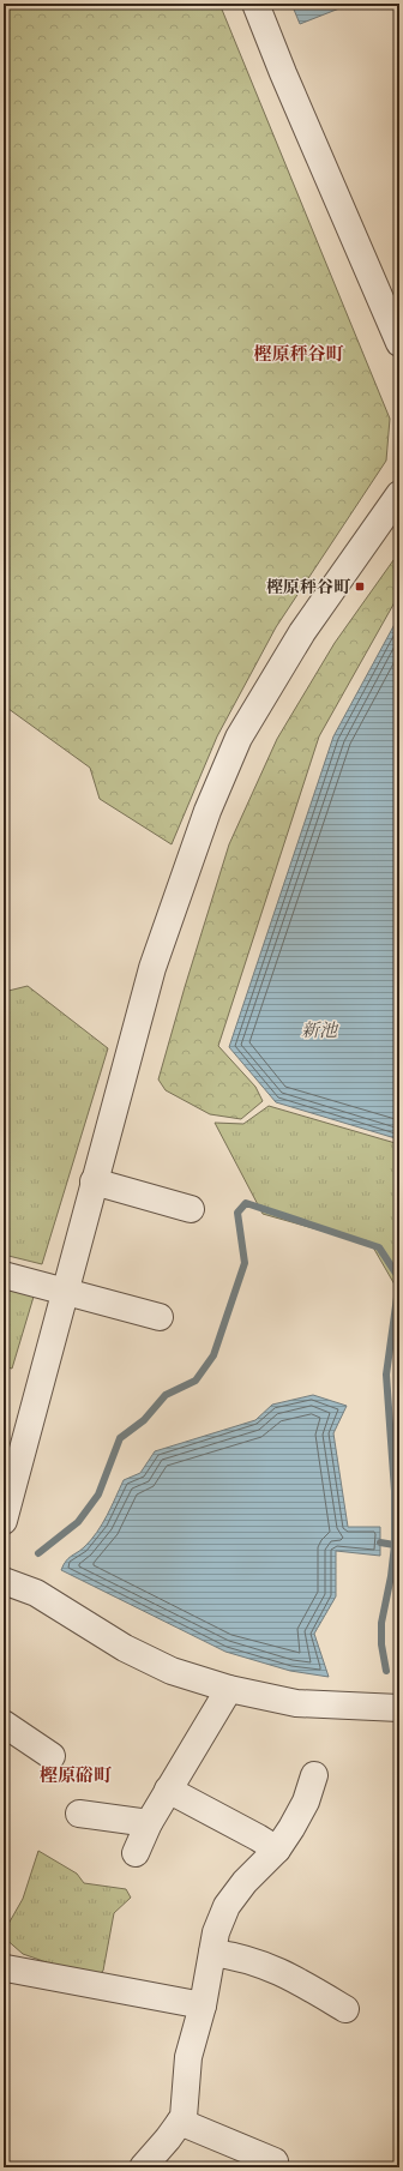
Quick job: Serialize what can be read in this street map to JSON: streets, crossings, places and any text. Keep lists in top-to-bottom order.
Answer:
{
  "districts": ["樫原秤谷町", "樫原硲町"],
  "water": ["新池"],
  "places": {
    "transit": ["樫原秤谷町"]
  }
}
